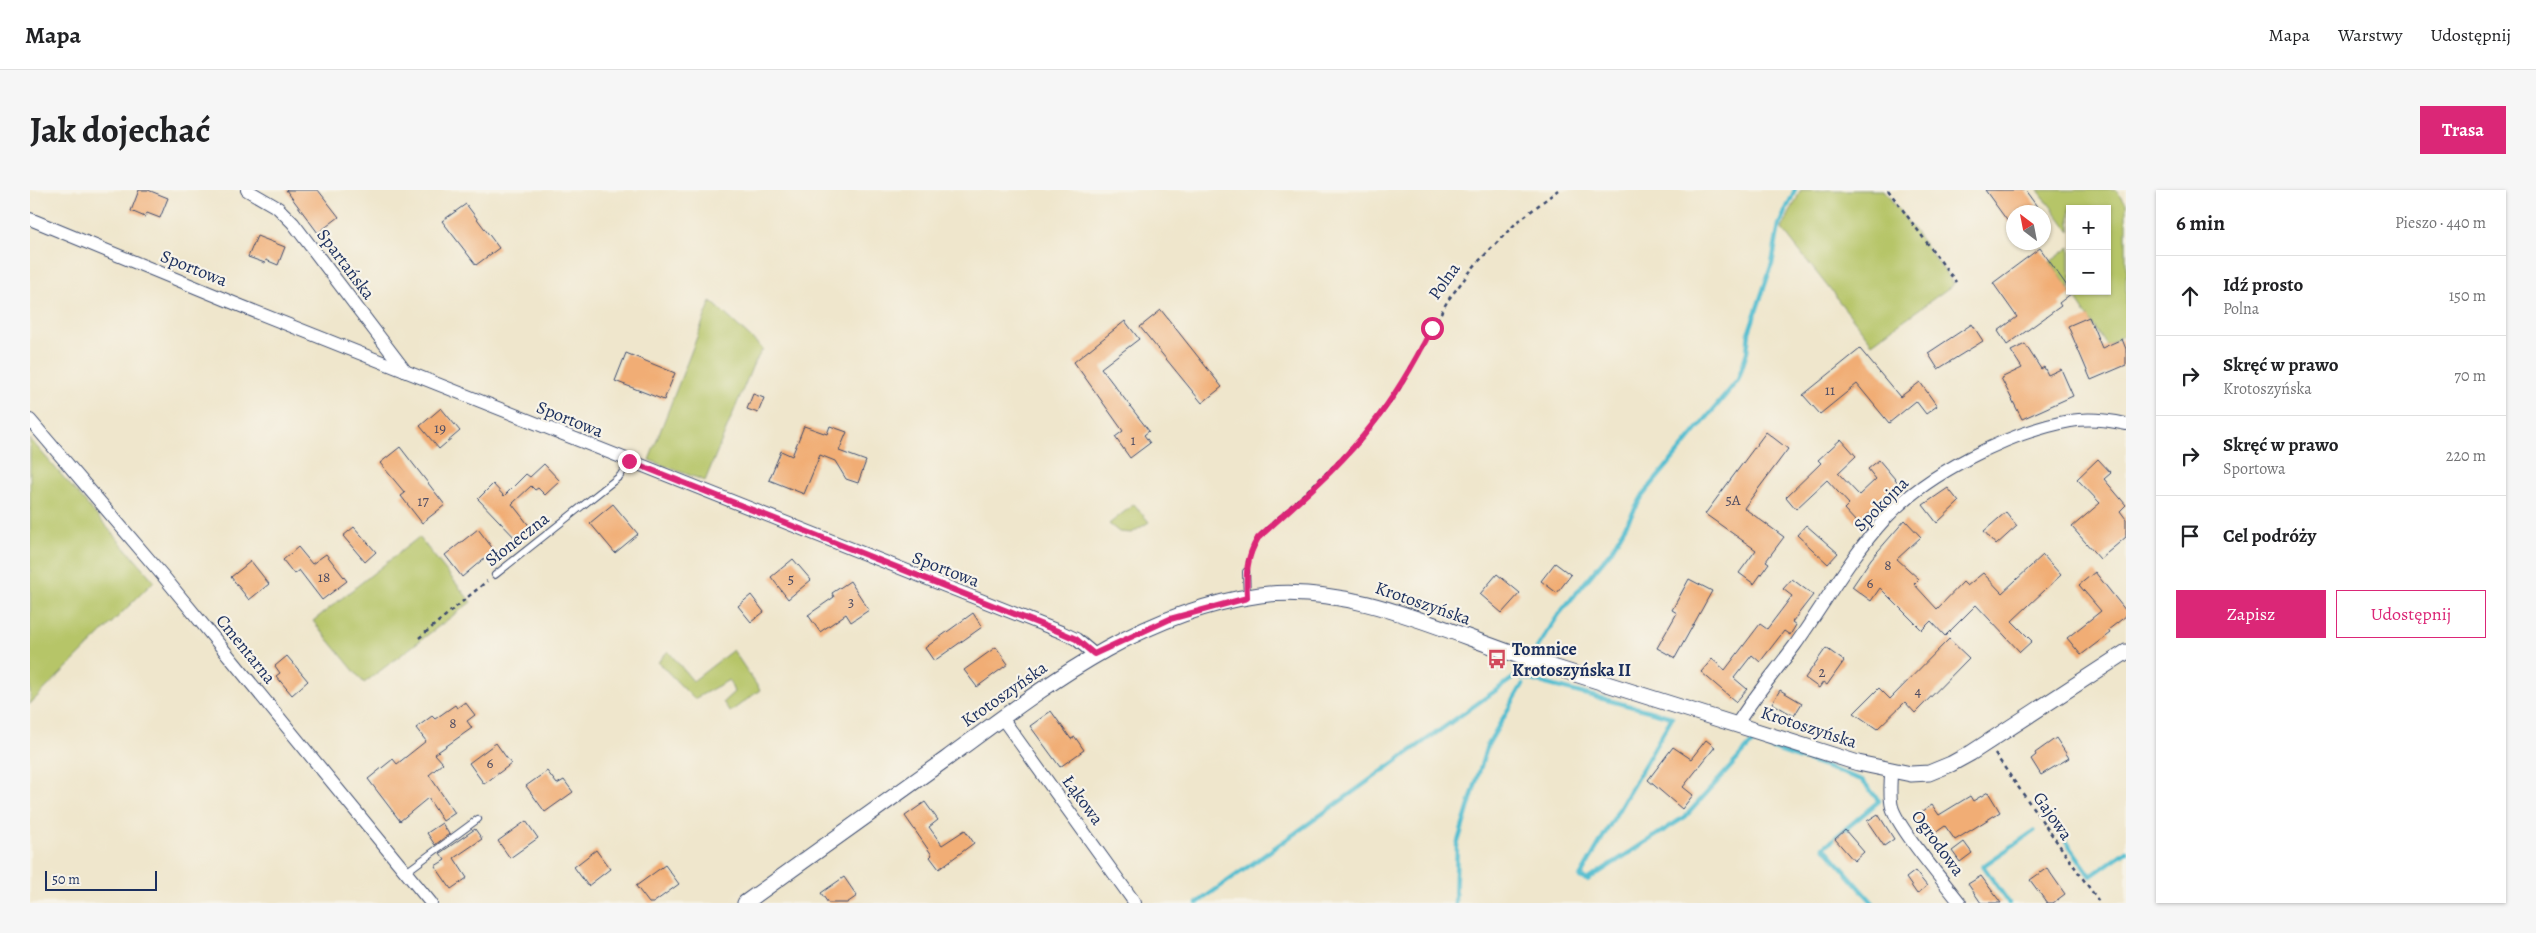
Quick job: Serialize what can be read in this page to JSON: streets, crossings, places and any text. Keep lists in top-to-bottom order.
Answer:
{
  "streets": {
    "street": [
      "Spartańska",
      "Sportowa",
      "Spokojna",
      "Krotoszyńska",
      "Cmentarna",
      "Łąkowa",
      "Ogrodowa"
    ],
    "lane": ["Słoneczna"],
    "path": ["Polna", "Gajowa"]
  },
  "crossings": [
    ["Spartańska", "Sportowa"],
    ["Sportowa", "Słoneczna"],
    ["Sportowa", "Krotoszyńska"],
    ["Spokojna", "Krotoszyńska"],
    ["Krotoszyńska", "Łąkowa"],
    ["Krotoszyńska", "Gajowa"],
    ["Krotoszyńska", "Ogrodowa"]
  ],
  "places": {
    "bus stop": ["Tomnice Krotoszyńska II"]
  },
  "house_numbers": [
    "11",
    "19",
    "1",
    "5A",
    "17",
    "8",
    "18",
    "5",
    "6",
    "3",
    "2",
    "4",
    "8",
    "6"
  ],
  "scale_bar": "50 m",
  "north": "top left",
  "page": {
    "header": "Mapa",
    "nav": ["Mapa", "Warstwy", "Udostępnij"],
    "title": "Jak dojechać",
    "buttons": [
      "Trasa",
      ["Zapisz", "Udostępnij"]
    ],
    "heading": ["6 min", "Pieszo · 440 m"],
    "map_buttons": ["+", "−"],
    "list": [
      ["Idź prosto", "Polna", "150 m"],
      ["Skręć w prawo", "Krotoszyńska", "70 m"],
      ["Skręć w prawo", "Sportowa", "220 m"],
      "Cel podróży"
    ],
    "scale": "50 m"
  }
}
